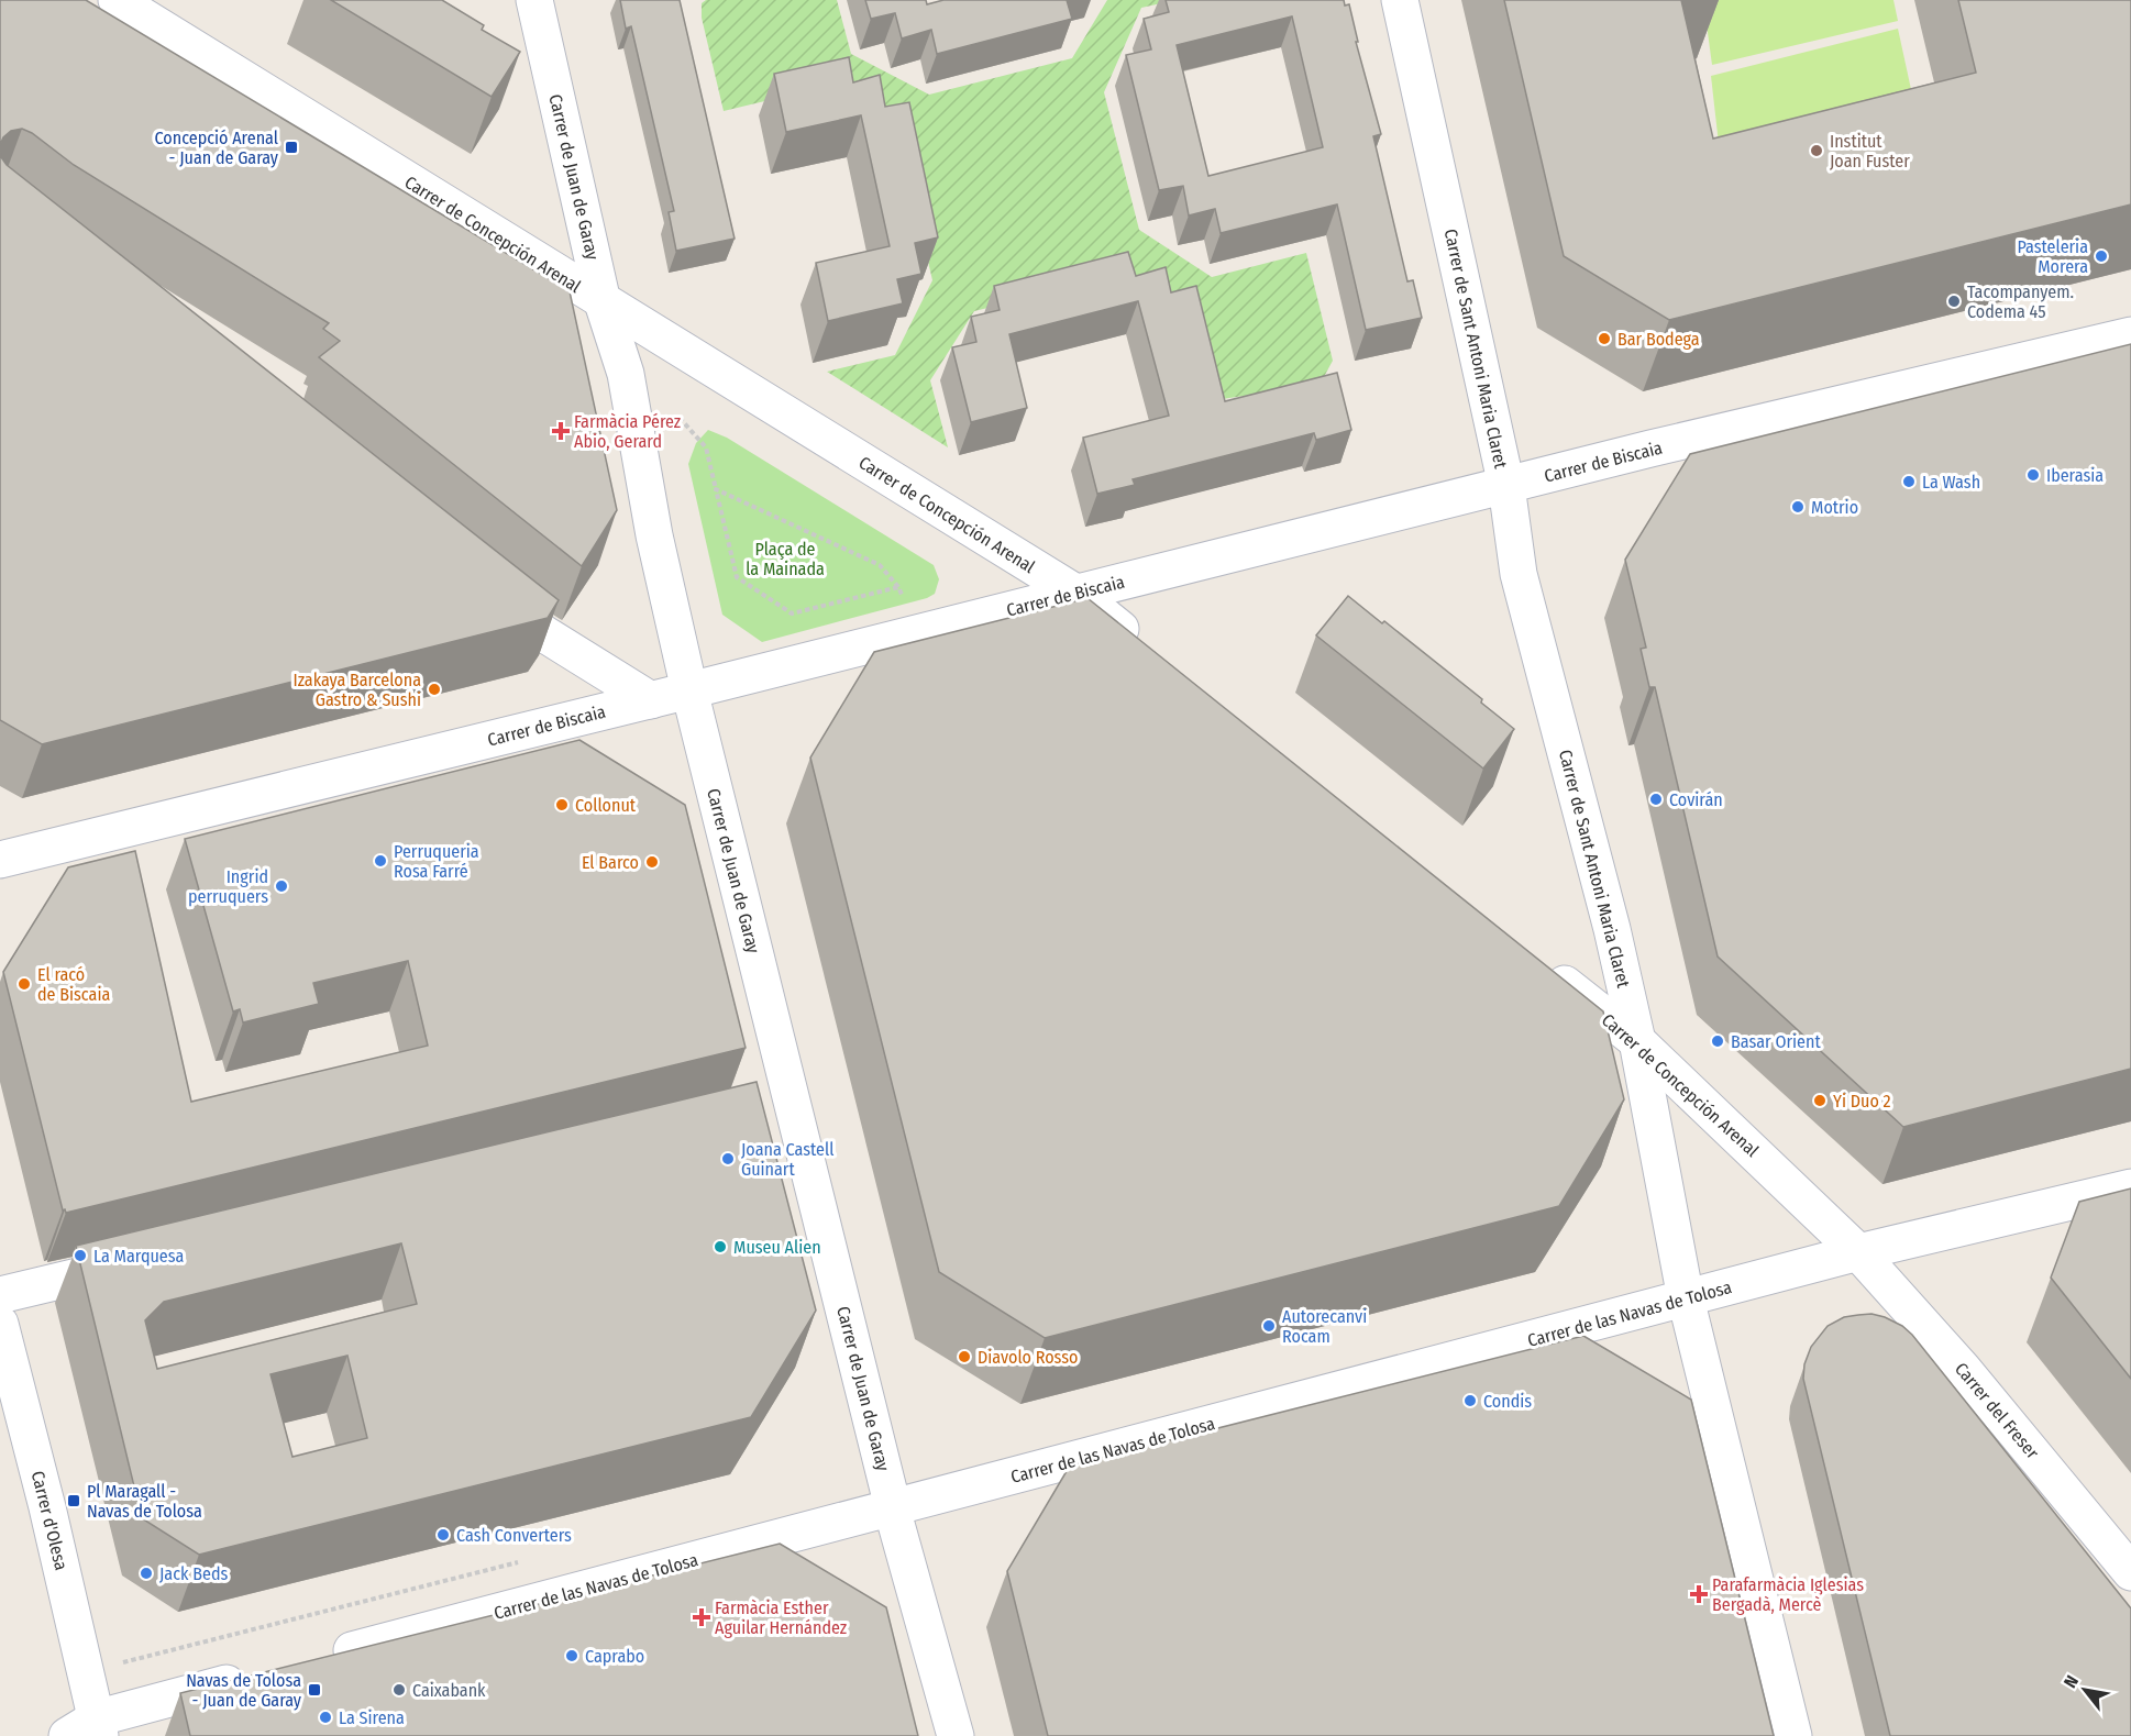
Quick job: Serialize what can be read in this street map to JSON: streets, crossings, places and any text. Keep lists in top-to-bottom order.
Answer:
{
  "streets": {
    "street": [
      "Carrer de Juan de Garay",
      "Carrer de Concepción Arenal",
      "Carrer de Sant Antoni Maria Claret",
      "Carrer de Biscaia",
      "Carrer de las Navas de Tolosa",
      "Carrer del Freser",
      "Carrer d'Olesa"
    ]
  },
  "crossings": [
    ["Carrer de Juan de Garay", "Carrer de Concepción Arenal"],
    ["Carrer de Juan de Garay", "Carrer de Biscaia"],
    ["Carrer de Juan de Garay", "Carrer de las Navas de Tolosa"],
    ["Carrer de Concepción Arenal", "Carrer de Sant Antoni Maria Claret"],
    ["Carrer de Concepción Arenal", "Carrer de Biscaia"],
    ["Carrer de Concepción Arenal", "Carrer de las Navas de Tolosa"],
    ["Carrer de Concepción Arenal", "Carrer del Freser"],
    ["Carrer de Sant Antoni Maria Claret", "Carrer de Biscaia"],
    ["Carrer de Sant Antoni Maria Claret", "Carrer de las Navas de Tolosa"],
    ["Carrer de las Navas de Tolosa", "Carrer del Freser"]
  ],
  "parks": ["Plaça de la Mainada"],
  "places": {
    "transit": ["Concepció Arenal - Juan de Garay", "Pl Maragall - Navas de Tolosa", "Navas de Tolosa - Juan de Garay"],
    "other": [
      "Institut Joan Fuster",
      "Pasteleria Morera",
      "Tacompanyem. Codema 45",
      "Bar Bodega",
      "Iberasia",
      "La Wash",
      "Motrio",
      "Izakaya Barcelona Gastro & Sushi",
      "Covirán",
      "Collonut",
      "Perruqueria Rosa Farré",
      "El Barco",
      "Ingrid perruquers",
      "El racó de Biscaia",
      "Basar Orient",
      "Yi Duo 2",
      "Joana Castell Guinart",
      "Museu Alien",
      "La Marquesa",
      "Autorecanvi Rocam",
      "Diavolo Rosso",
      "Condis",
      "Cash Converters",
      "Jack Beds",
      "Caprabo",
      "Caixabank",
      "La Sirena"
    ],
    "health": ["Farmàcia Pérez Abio, Gerard", "Parafarmàcia Iglesias Bergadà, Mercè", "Farmàcia Esther Aguilar Hernández"]
  },
  "north": "top left"
}
